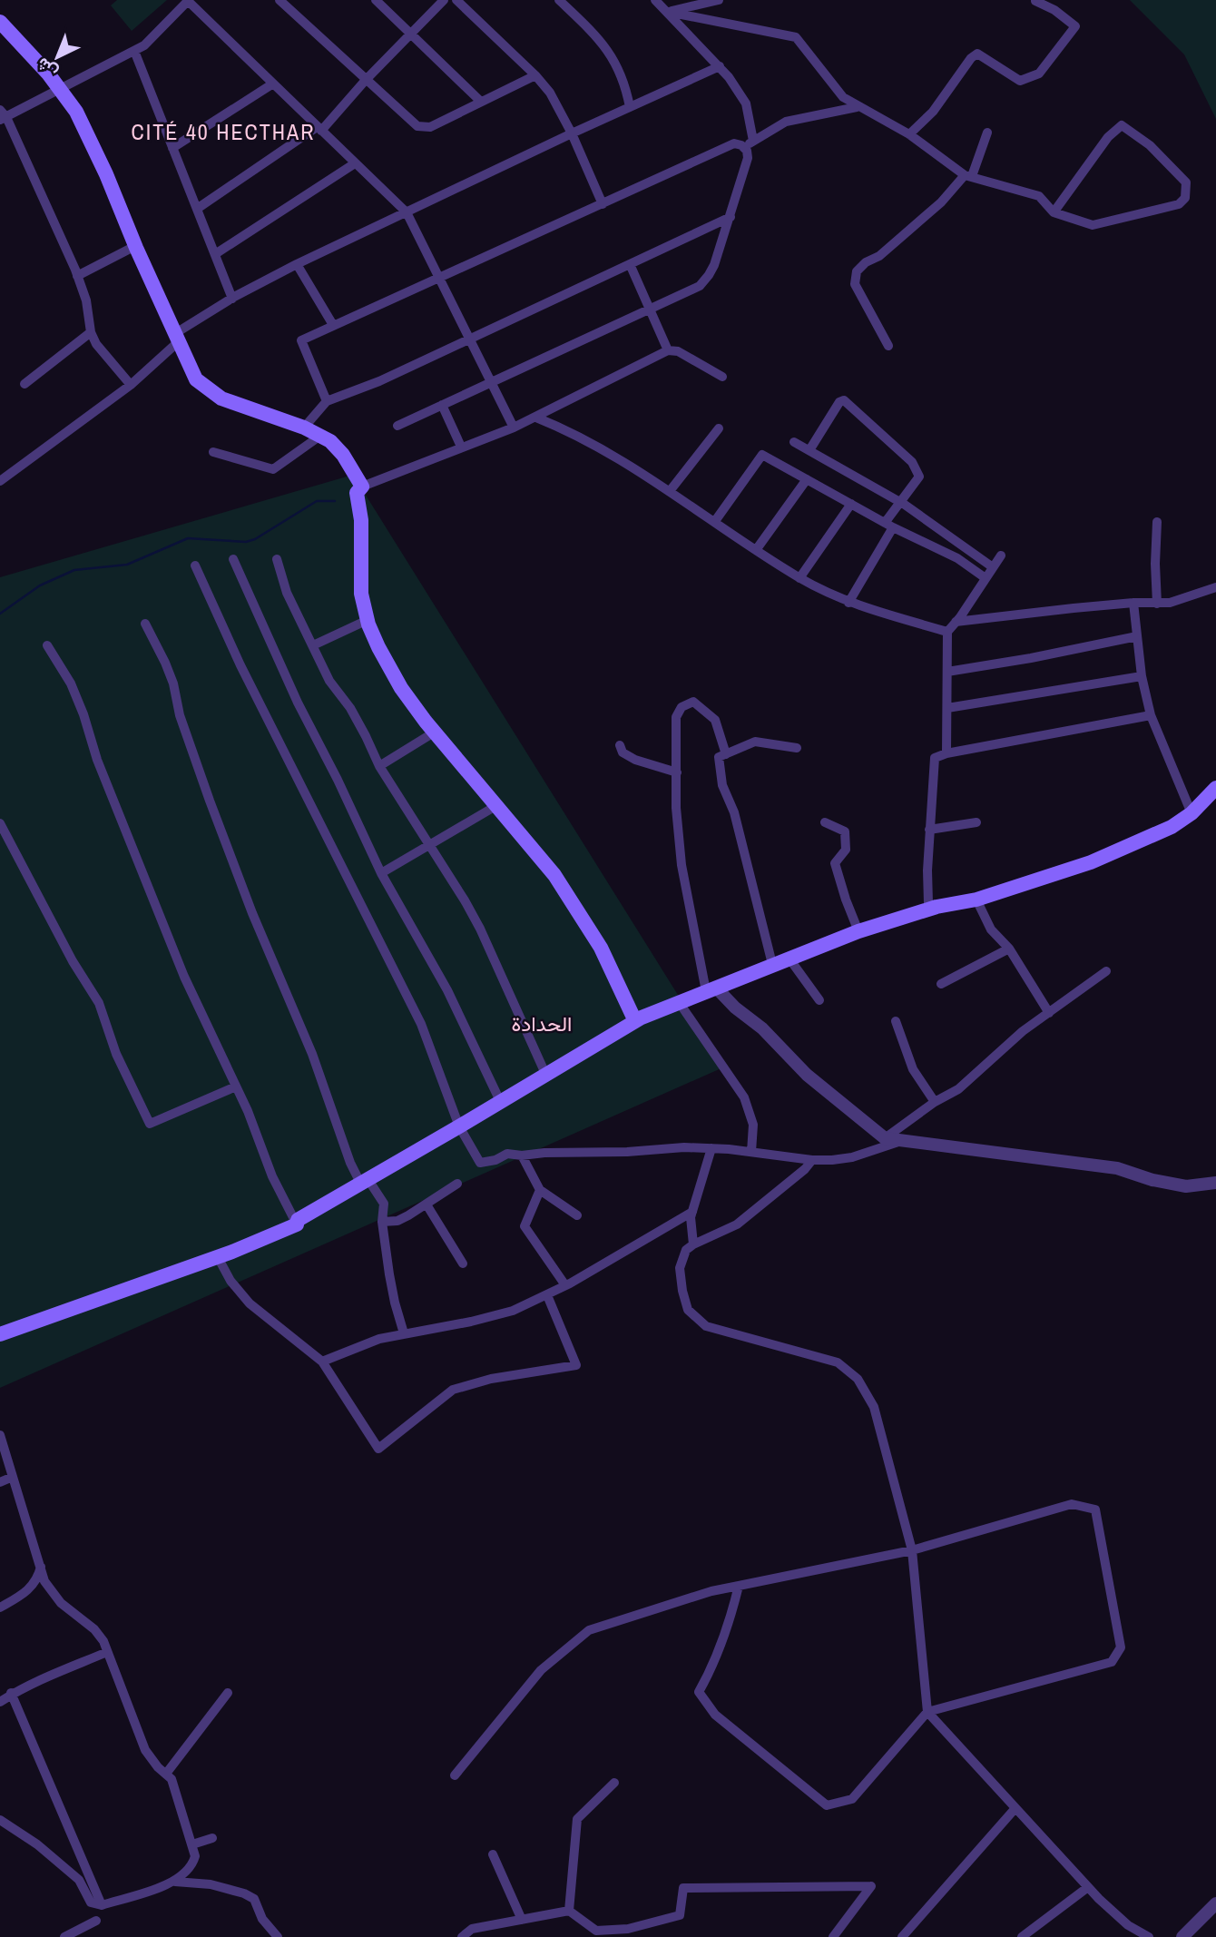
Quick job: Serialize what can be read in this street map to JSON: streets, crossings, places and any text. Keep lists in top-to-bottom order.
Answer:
{
  "districts": ["CITÉ 40 HECTHAR", "الحدادة"],
  "north": "bottom left"
}
